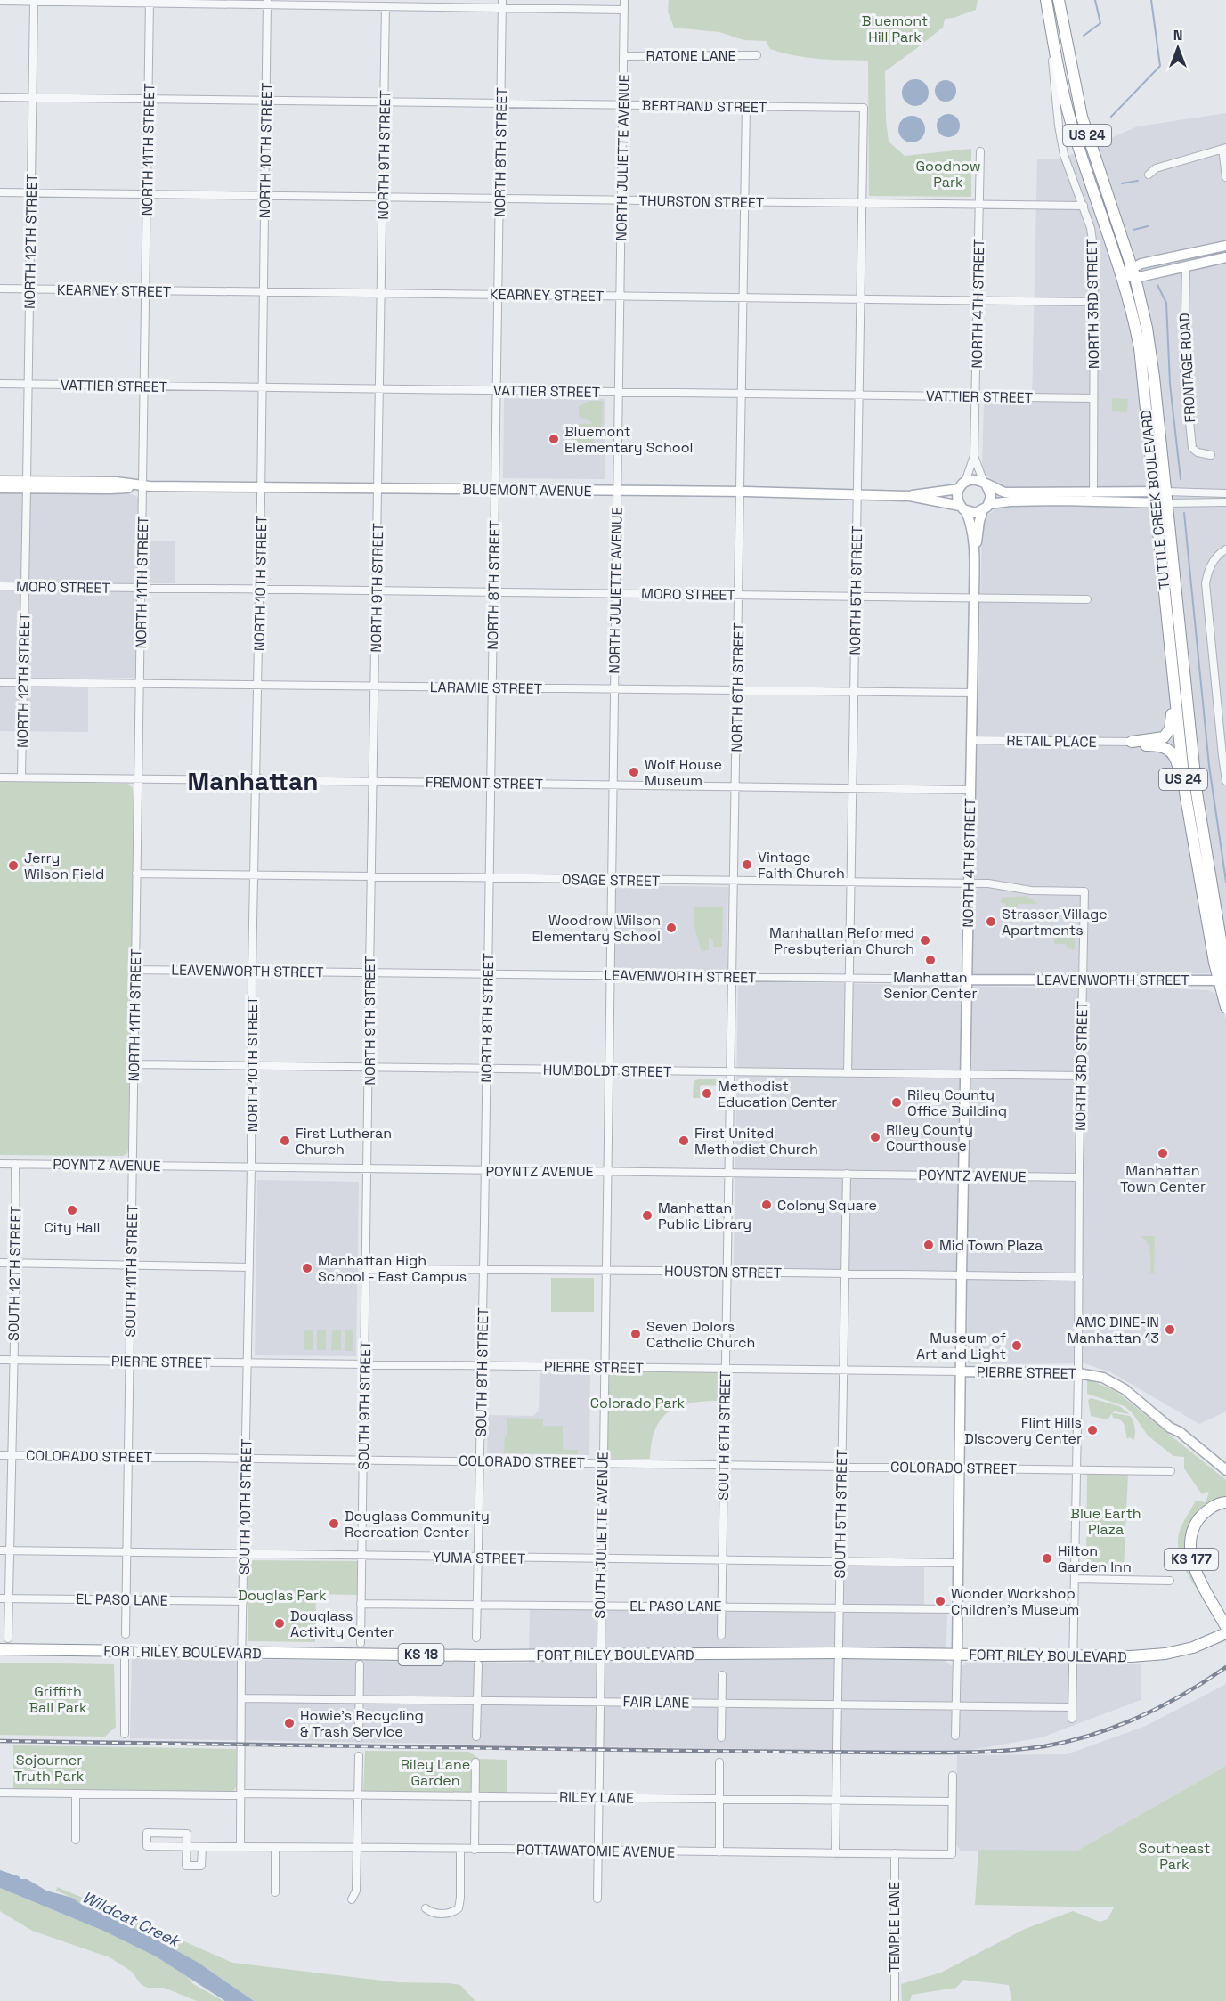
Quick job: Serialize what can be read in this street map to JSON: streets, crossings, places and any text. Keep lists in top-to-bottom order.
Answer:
{
  "streets": {
    "highway": [
      "US 24",
      "TUTTLE CREEK BOULEVARD",
      "KS 177",
      "FORT RILEY BOULEVARD",
      "KS 18"
    ],
    "main road": [
      "NORTH 4TH STREET",
      "BLUEMONT AVENUE",
      "LEAVENWORTH STREET",
      "PIERRE STREET"
    ],
    "street": [
      "RATONE LANE",
      "BERTRAND STREET",
      "NORTH 11TH STREET",
      "NORTH 10TH STREET",
      "NORTH 8TH STREET",
      "NORTH 9TH STREET",
      "NORTH JULIETTE AVENUE",
      "THURSTON STREET",
      "NORTH 12TH STREET",
      "KEARNEY STREET",
      "NORTH 3RD STREET",
      "FRONTAGE ROAD",
      "VATTIER STREET",
      "MORO STREET",
      "NORTH 5TH STREET",
      "LARAMIE STREET",
      "NORTH 6TH STREET",
      "RETAIL PLACE",
      "FREMONT STREET",
      "OSAGE STREET",
      "HUMBOLDT STREET",
      "POYNTZ AVENUE",
      "SOUTH 11TH STREET",
      "HOUSTON STREET",
      "SOUTH 12TH STREET",
      "SOUTH 8TH STREET",
      "SOUTH 9TH STREET",
      "SOUTH 6TH STREET",
      "COLORADO STREET",
      "SOUTH 10TH STREET",
      "SOUTH 5TH STREET",
      "SOUTH JULIETTE AVENUE",
      "YUMA STREET",
      "EL PASO LANE",
      "FAIR LANE",
      "RILEY LANE",
      "POTTAWATOMIE AVENUE",
      "TEMPLE LANE"
    ]
  },
  "crossings": [
    ["RATONE LANE", "NORTH JULIETTE AVENUE"],
    ["BERTRAND STREET", "NORTH 11TH STREET"],
    ["BERTRAND STREET", "NORTH 10TH STREET"],
    ["BERTRAND STREET", "NORTH 8TH STREET"],
    ["BERTRAND STREET", "NORTH 9TH STREET"],
    ["BERTRAND STREET", "NORTH JULIETTE AVENUE"],
    ["BERTRAND STREET", "NORTH 12TH STREET"],
    ["BERTRAND STREET", "NORTH 5TH STREET"],
    ["BERTRAND STREET", "NORTH 6TH STREET"],
    ["NORTH 11TH STREET", "THURSTON STREET"],
    ["NORTH 11TH STREET", "KEARNEY STREET"],
    ["NORTH 11TH STREET", "VATTIER STREET"],
    ["NORTH 11TH STREET", "BLUEMONT AVENUE"],
    ["NORTH 11TH STREET", "MORO STREET"],
    ["NORTH 11TH STREET", "LARAMIE STREET"],
    ["NORTH 11TH STREET", "FREMONT STREET"],
    ["NORTH 11TH STREET", "OSAGE STREET"],
    ["NORTH 11TH STREET", "LEAVENWORTH STREET"],
    ["NORTH 11TH STREET", "HUMBOLDT STREET"],
    ["NORTH 11TH STREET", "POYNTZ AVENUE"],
    ["NORTH 11TH STREET", "SOUTH 11TH STREET"],
    ["NORTH 10TH STREET", "THURSTON STREET"],
    ["NORTH 10TH STREET", "KEARNEY STREET"],
    ["NORTH 10TH STREET", "VATTIER STREET"],
    ["NORTH 10TH STREET", "BLUEMONT AVENUE"],
    ["NORTH 10TH STREET", "MORO STREET"],
    ["NORTH 10TH STREET", "LARAMIE STREET"],
    ["NORTH 10TH STREET", "FREMONT STREET"],
    ["NORTH 10TH STREET", "OSAGE STREET"],
    ["NORTH 10TH STREET", "LEAVENWORTH STREET"],
    ["NORTH 10TH STREET", "HUMBOLDT STREET"],
    ["NORTH 10TH STREET", "POYNTZ AVENUE"],
    ["NORTH 10TH STREET", "SOUTH 10TH STREET"],
    ["NORTH 8TH STREET", "THURSTON STREET"],
    ["NORTH 8TH STREET", "KEARNEY STREET"],
    ["NORTH 8TH STREET", "VATTIER STREET"],
    ["NORTH 8TH STREET", "BLUEMONT AVENUE"],
    ["NORTH 8TH STREET", "MORO STREET"],
    ["NORTH 8TH STREET", "LARAMIE STREET"],
    ["NORTH 8TH STREET", "FREMONT STREET"],
    ["NORTH 8TH STREET", "OSAGE STREET"],
    ["NORTH 8TH STREET", "LEAVENWORTH STREET"],
    ["NORTH 8TH STREET", "HUMBOLDT STREET"],
    ["NORTH 8TH STREET", "POYNTZ AVENUE"],
    ["NORTH 8TH STREET", "SOUTH 8TH STREET"],
    ["NORTH 9TH STREET", "THURSTON STREET"],
    ["NORTH 9TH STREET", "KEARNEY STREET"],
    ["NORTH 9TH STREET", "VATTIER STREET"],
    ["NORTH 9TH STREET", "BLUEMONT AVENUE"],
    ["NORTH 9TH STREET", "MORO STREET"],
    ["NORTH 9TH STREET", "LARAMIE STREET"],
    ["NORTH 9TH STREET", "FREMONT STREET"],
    ["NORTH 9TH STREET", "OSAGE STREET"],
    ["NORTH 9TH STREET", "LEAVENWORTH STREET"],
    ["NORTH 9TH STREET", "HUMBOLDT STREET"],
    ["NORTH 9TH STREET", "POYNTZ AVENUE"],
    ["NORTH 9TH STREET", "SOUTH 9TH STREET"],
    ["NORTH JULIETTE AVENUE", "THURSTON STREET"],
    ["NORTH JULIETTE AVENUE", "KEARNEY STREET"],
    ["NORTH JULIETTE AVENUE", "VATTIER STREET"],
    ["NORTH JULIETTE AVENUE", "BLUEMONT AVENUE"],
    ["NORTH JULIETTE AVENUE", "MORO STREET"],
    ["NORTH JULIETTE AVENUE", "LARAMIE STREET"],
    ["NORTH JULIETTE AVENUE", "FREMONT STREET"],
    ["NORTH JULIETTE AVENUE", "OSAGE STREET"],
    ["NORTH JULIETTE AVENUE", "LEAVENWORTH STREET"],
    ["NORTH JULIETTE AVENUE", "HUMBOLDT STREET"],
    ["NORTH JULIETTE AVENUE", "POYNTZ AVENUE"],
    ["NORTH JULIETTE AVENUE", "SOUTH JULIETTE AVENUE"],
    ["THURSTON STREET", "NORTH 12TH STREET"],
    ["THURSTON STREET", "NORTH 4TH STREET"],
    ["THURSTON STREET", "NORTH 3RD STREET"],
    ["THURSTON STREET", "NORTH 5TH STREET"],
    ["THURSTON STREET", "NORTH 6TH STREET"],
    ["NORTH 12TH STREET", "KEARNEY STREET"],
    ["NORTH 12TH STREET", "VATTIER STREET"],
    ["NORTH 12TH STREET", "BLUEMONT AVENUE"],
    ["NORTH 12TH STREET", "MORO STREET"],
    ["NORTH 12TH STREET", "LARAMIE STREET"],
    ["NORTH 12TH STREET", "FREMONT STREET"],
    ["KEARNEY STREET", "NORTH 4TH STREET"],
    ["KEARNEY STREET", "NORTH 3RD STREET"],
    ["KEARNEY STREET", "NORTH 5TH STREET"],
    ["KEARNEY STREET", "NORTH 6TH STREET"],
    ["NORTH 4TH STREET", "VATTIER STREET"],
    ["NORTH 4TH STREET", "BLUEMONT AVENUE"],
    ["NORTH 4TH STREET", "MORO STREET"],
    ["NORTH 4TH STREET", "LARAMIE STREET"],
    ["NORTH 4TH STREET", "RETAIL PLACE"],
    ["NORTH 4TH STREET", "FREMONT STREET"],
    ["NORTH 4TH STREET", "OSAGE STREET"],
    ["NORTH 4TH STREET", "LEAVENWORTH STREET"],
    ["NORTH 4TH STREET", "HUMBOLDT STREET"],
    ["NORTH 4TH STREET", "POYNTZ AVENUE"],
    ["NORTH 4TH STREET", "HOUSTON STREET"],
    ["NORTH 4TH STREET", "PIERRE STREET"],
    ["NORTH 4TH STREET", "COLORADO STREET"],
    ["NORTH 4TH STREET", "YUMA STREET"],
    ["NORTH 4TH STREET", "EL PASO LANE"],
    ["NORTH 4TH STREET", "FORT RILEY BOULEVARD"],
    ["NORTH 3RD STREET", "VATTIER STREET"],
    ["NORTH 3RD STREET", "TUTTLE CREEK BOULEVARD"],
    ["NORTH 3RD STREET", "OSAGE STREET"],
    ["NORTH 3RD STREET", "LEAVENWORTH STREET"],
    ["NORTH 3RD STREET", "HUMBOLDT STREET"],
    ["NORTH 3RD STREET", "POYNTZ AVENUE"],
    ["NORTH 3RD STREET", "HOUSTON STREET"],
    ["NORTH 3RD STREET", "PIERRE STREET"],
    ["NORTH 3RD STREET", "COLORADO STREET"],
    ["NORTH 3RD STREET", "FORT RILEY BOULEVARD"],
    ["NORTH 3RD STREET", "FAIR LANE"],
    ["VATTIER STREET", "NORTH 5TH STREET"],
    ["VATTIER STREET", "NORTH 6TH STREET"],
    ["BLUEMONT AVENUE", "NORTH 5TH STREET"],
    ["BLUEMONT AVENUE", "NORTH 6TH STREET"],
    ["TUTTLE CREEK BOULEVARD", "LEAVENWORTH STREET"],
    ["MORO STREET", "NORTH 5TH STREET"],
    ["MORO STREET", "NORTH 6TH STREET"],
    ["NORTH 5TH STREET", "LARAMIE STREET"],
    ["NORTH 5TH STREET", "FREMONT STREET"],
    ["NORTH 5TH STREET", "OSAGE STREET"],
    ["NORTH 5TH STREET", "LEAVENWORTH STREET"],
    ["NORTH 5TH STREET", "HUMBOLDT STREET"],
    ["LARAMIE STREET", "NORTH 6TH STREET"],
    ["NORTH 6TH STREET", "FREMONT STREET"],
    ["NORTH 6TH STREET", "OSAGE STREET"],
    ["NORTH 6TH STREET", "LEAVENWORTH STREET"],
    ["NORTH 6TH STREET", "HUMBOLDT STREET"],
    ["NORTH 6TH STREET", "POYNTZ AVENUE"],
    ["NORTH 6TH STREET", "SOUTH 6TH STREET"],
    ["POYNTZ AVENUE", "SOUTH 11TH STREET"],
    ["POYNTZ AVENUE", "SOUTH 12TH STREET"],
    ["POYNTZ AVENUE", "SOUTH 8TH STREET"],
    ["POYNTZ AVENUE", "SOUTH 9TH STREET"],
    ["POYNTZ AVENUE", "SOUTH 6TH STREET"],
    ["POYNTZ AVENUE", "SOUTH 10TH STREET"],
    ["POYNTZ AVENUE", "SOUTH 5TH STREET"],
    ["POYNTZ AVENUE", "SOUTH JULIETTE AVENUE"],
    ["SOUTH 11TH STREET", "PIERRE STREET"],
    ["SOUTH 11TH STREET", "COLORADO STREET"],
    ["SOUTH 11TH STREET", "YUMA STREET"],
    ["SOUTH 11TH STREET", "EL PASO LANE"],
    ["HOUSTON STREET", "SOUTH 8TH STREET"],
    ["HOUSTON STREET", "SOUTH 9TH STREET"],
    ["HOUSTON STREET", "SOUTH 6TH STREET"],
    ["HOUSTON STREET", "SOUTH 5TH STREET"],
    ["HOUSTON STREET", "SOUTH JULIETTE AVENUE"],
    ["SOUTH 12TH STREET", "PIERRE STREET"],
    ["SOUTH 12TH STREET", "COLORADO STREET"],
    ["SOUTH 12TH STREET", "YUMA STREET"],
    ["SOUTH 12TH STREET", "EL PASO LANE"],
    ["PIERRE STREET", "SOUTH 8TH STREET"],
    ["PIERRE STREET", "SOUTH 9TH STREET"],
    ["PIERRE STREET", "SOUTH 6TH STREET"],
    ["PIERRE STREET", "SOUTH 10TH STREET"],
    ["PIERRE STREET", "SOUTH 5TH STREET"],
    ["PIERRE STREET", "SOUTH JULIETTE AVENUE"],
    ["SOUTH 8TH STREET", "COLORADO STREET"],
    ["SOUTH 8TH STREET", "YUMA STREET"],
    ["SOUTH 8TH STREET", "EL PASO LANE"],
    ["SOUTH 9TH STREET", "COLORADO STREET"],
    ["SOUTH 9TH STREET", "YUMA STREET"],
    ["SOUTH 9TH STREET", "EL PASO LANE"],
    ["SOUTH 6TH STREET", "COLORADO STREET"],
    ["SOUTH 6TH STREET", "YUMA STREET"],
    ["SOUTH 6TH STREET", "EL PASO LANE"],
    ["COLORADO STREET", "SOUTH 10TH STREET"],
    ["COLORADO STREET", "SOUTH 5TH STREET"],
    ["COLORADO STREET", "SOUTH JULIETTE AVENUE"],
    ["SOUTH 10TH STREET", "YUMA STREET"],
    ["SOUTH 10TH STREET", "EL PASO LANE"],
    ["SOUTH 10TH STREET", "FORT RILEY BOULEVARD"],
    ["SOUTH 10TH STREET", "FAIR LANE"],
    ["SOUTH 10TH STREET", "RILEY LANE"],
    ["SOUTH 10TH STREET", "POTTAWATOMIE AVENUE"],
    ["SOUTH 5TH STREET", "YUMA STREET"],
    ["SOUTH 5TH STREET", "EL PASO LANE"],
    ["SOUTH 5TH STREET", "FORT RILEY BOULEVARD"],
    ["SOUTH 5TH STREET", "FAIR LANE"],
    ["SOUTH 5TH STREET", "RILEY LANE"],
    ["SOUTH 5TH STREET", "POTTAWATOMIE AVENUE"],
    ["SOUTH JULIETTE AVENUE", "YUMA STREET"],
    ["SOUTH JULIETTE AVENUE", "EL PASO LANE"],
    ["SOUTH JULIETTE AVENUE", "FORT RILEY BOULEVARD"],
    ["SOUTH JULIETTE AVENUE", "FAIR LANE"],
    ["SOUTH JULIETTE AVENUE", "RILEY LANE"],
    ["SOUTH JULIETTE AVENUE", "POTTAWATOMIE AVENUE"],
    ["RILEY LANE", "POTTAWATOMIE AVENUE"],
    ["POTTAWATOMIE AVENUE", "TEMPLE LANE"]
  ],
  "districts": ["Manhattan"],
  "water": ["Wildcat Creek"],
  "parks": [
    "Bluemont Hill Park",
    "Goodnow Park",
    "Colorado Park",
    "Blue Earth Plaza",
    "Douglas Park",
    "Griffith Ball Park",
    "Sojourner Truth Park",
    "Riley Lane Garden",
    "Southeast Park"
  ],
  "places": [
    "Bluemont Elementary School",
    "Wolf House Museum",
    "Vintage Faith Church",
    "Jerry Wilson Field",
    "Strasser Village Apartments",
    "Woodrow Wilson Elementary School",
    "Manhattan Reformed Presbyterian Church",
    "Manhattan Senior Center",
    "Methodist Education Center",
    "Riley County Office Building",
    "Riley County Courthouse",
    "First Lutheran Church",
    "First United Methodist Church",
    "Manhattan Town Center",
    "Colony Square",
    "City Hall",
    "Manhattan Public Library",
    "Mid Town Plaza",
    "Manhattan High School - East Campus",
    "AMC DINE-IN Manhattan 13",
    "Seven Dolors Catholic Church",
    "Museum of Art and Light",
    "Flint Hills Discovery Center",
    "Douglass Community Recreation Center",
    "Hilton Garden Inn",
    "Wonder Workshop Children's Museum",
    "Douglass Activity Center",
    "Howie's Recycling & Trash Service"
  ],
  "north": "top"
}
